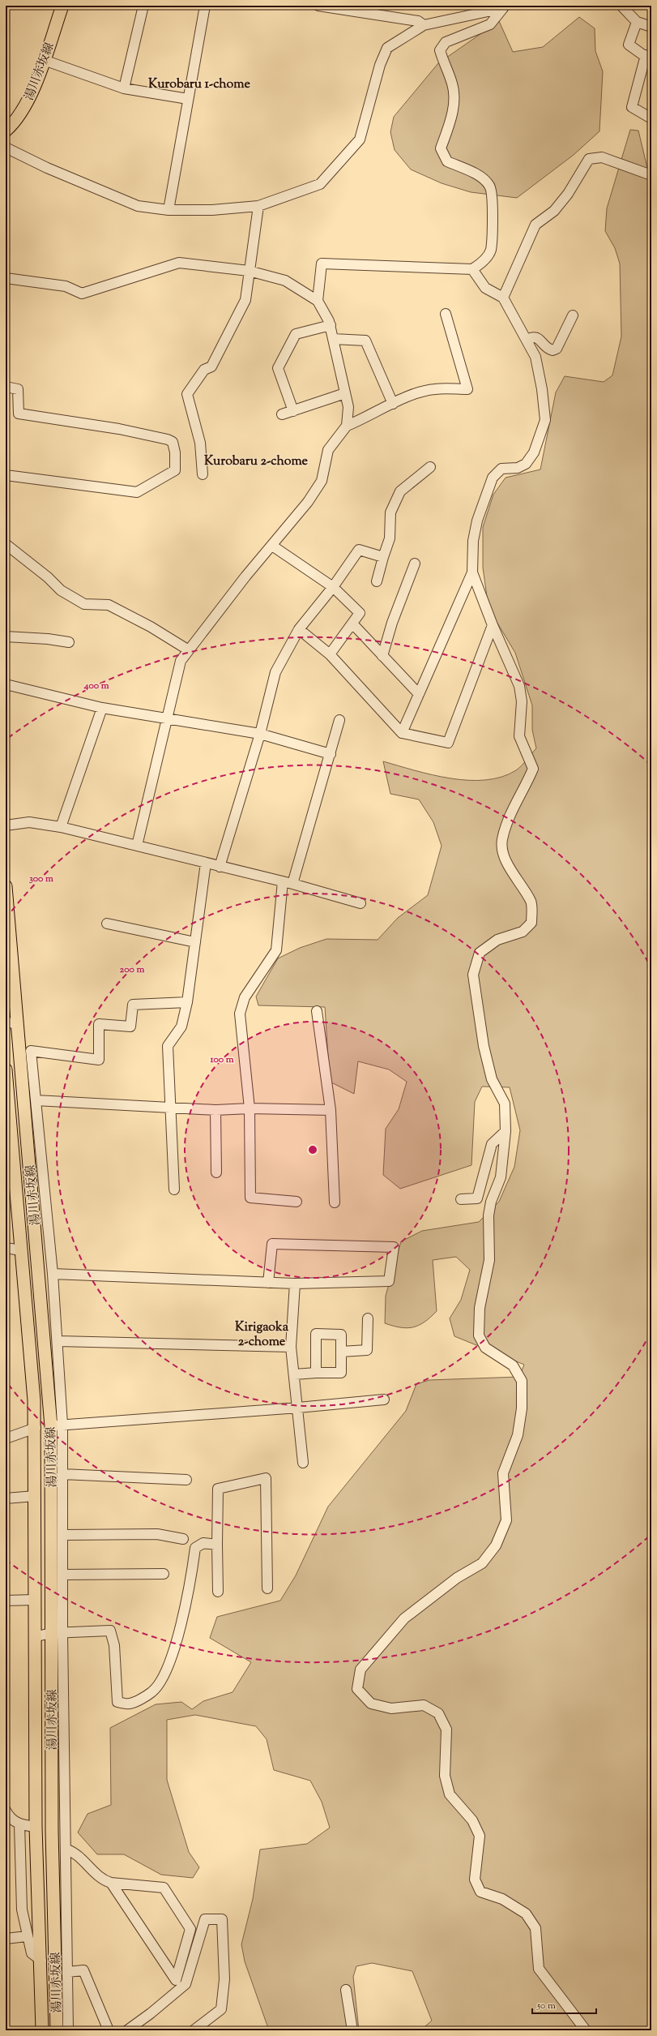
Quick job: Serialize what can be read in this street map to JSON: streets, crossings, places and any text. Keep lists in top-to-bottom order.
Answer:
{
  "streets": {
    "main road": ["湯川赤坂線"]
  },
  "districts": ["Kurobaru 1-chome", "Kurobaru 2-chome", "Kirigaoka 2-chome"],
  "scale_bar": "50 m",
  "rings": [
    "400 m",
    "300 m",
    "200 m",
    "100 m"
  ]
}
